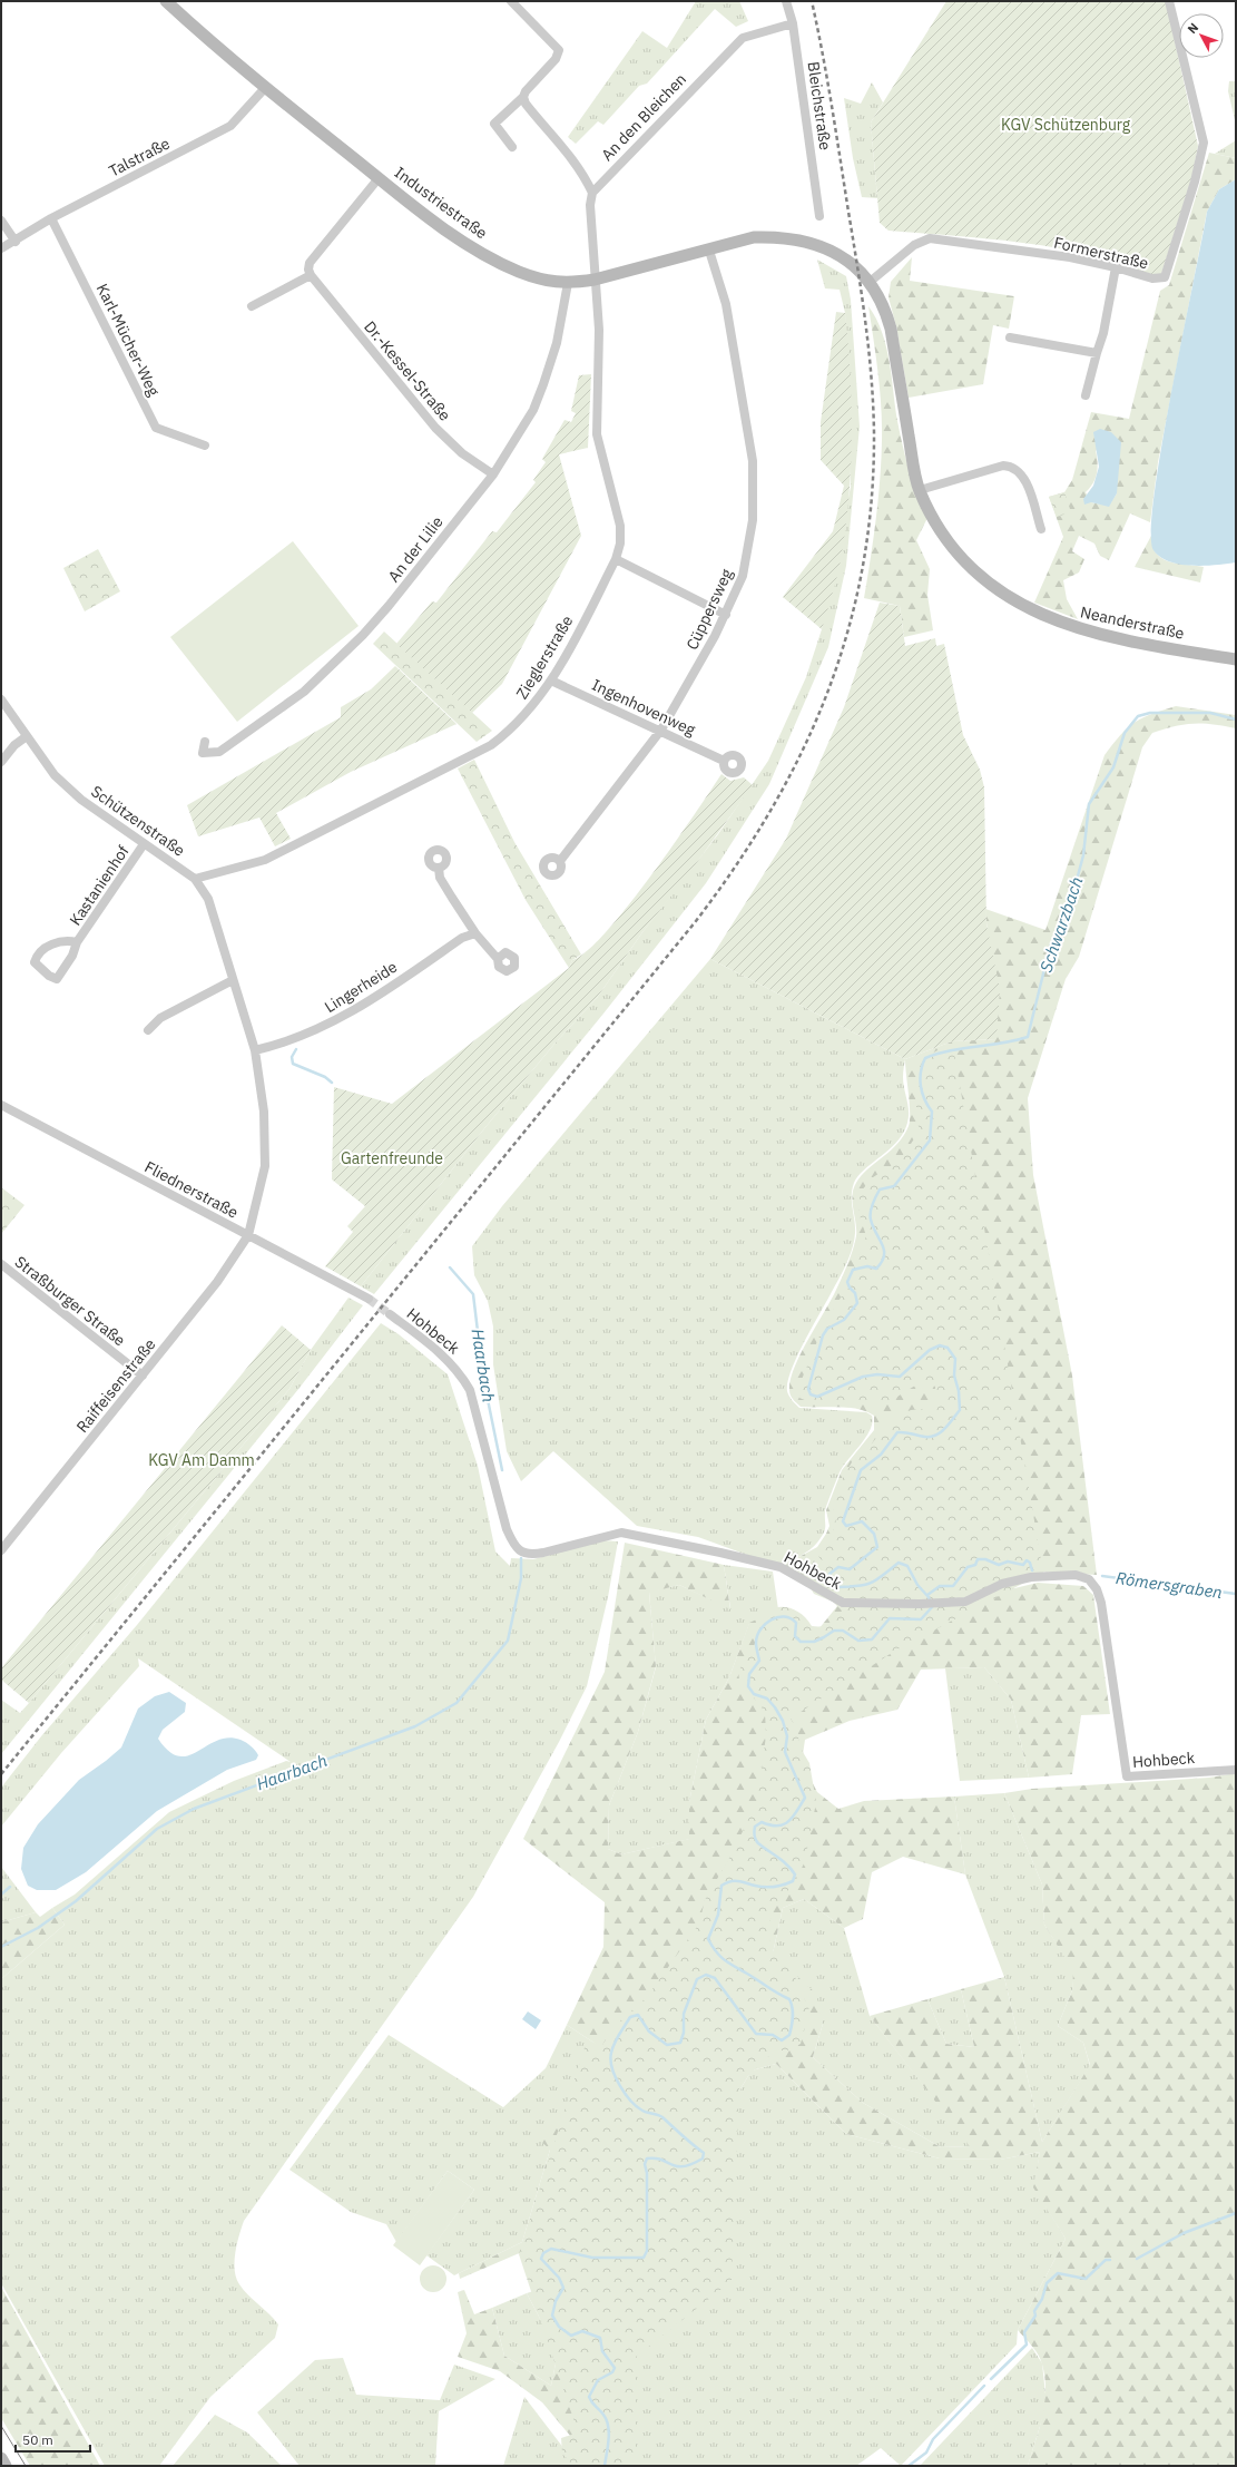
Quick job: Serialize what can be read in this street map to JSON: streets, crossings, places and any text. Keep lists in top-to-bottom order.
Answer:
{
  "streets": {
    "street": [
      "Bleichstraße",
      "An den Bleichen",
      "Talstraße",
      "Industriestraße",
      "Formerstraße",
      "Karl-Mücher-Weg",
      "Dr.-Kessel-Straße",
      "An der Lilie",
      "Cüppersweg",
      "Neanderstraße",
      "Zieglerstraße",
      "Ingenhovenweg",
      "Schützenstraße",
      "Kastanienhof",
      "Lingerheide",
      "Fliednerstraße",
      "Straßburger Straße",
      "Hohbeck",
      "Raiffeisenstraße"
    ]
  },
  "crossings": [
    ["Bleichstraße", "An den Bleichen"],
    ["Talstraße", "Industriestraße"],
    ["Talstraße", "Karl-Mücher-Weg"],
    ["Industriestraße", "Formerstraße"],
    ["Industriestraße", "An der Lilie"],
    ["Industriestraße", "Cüppersweg"],
    ["Industriestraße", "Neanderstraße"],
    ["Industriestraße", "Zieglerstraße"],
    ["Formerstraße", "Neanderstraße"],
    ["Dr.-Kessel-Straße", "An der Lilie"],
    ["Cüppersweg", "Ingenhovenweg"],
    ["Zieglerstraße", "Ingenhovenweg"],
    ["Zieglerstraße", "Schützenstraße"],
    ["Schützenstraße", "Kastanienhof"],
    ["Schützenstraße", "Lingerheide"],
    ["Schützenstraße", "Fliednerstraße"],
    ["Schützenstraße", "Raiffeisenstraße"],
    ["Fliednerstraße", "Raiffeisenstraße"],
    ["Straßburger Straße", "Raiffeisenstraße"]
  ],
  "water": ["Schwarzbach", "Haarbach", "Römersgraben"],
  "parks": ["KGV Schützenburg", "Gartenfreunde", "KGV Am Damm"],
  "scale_bar": "50 m",
  "north": "top left"
}
